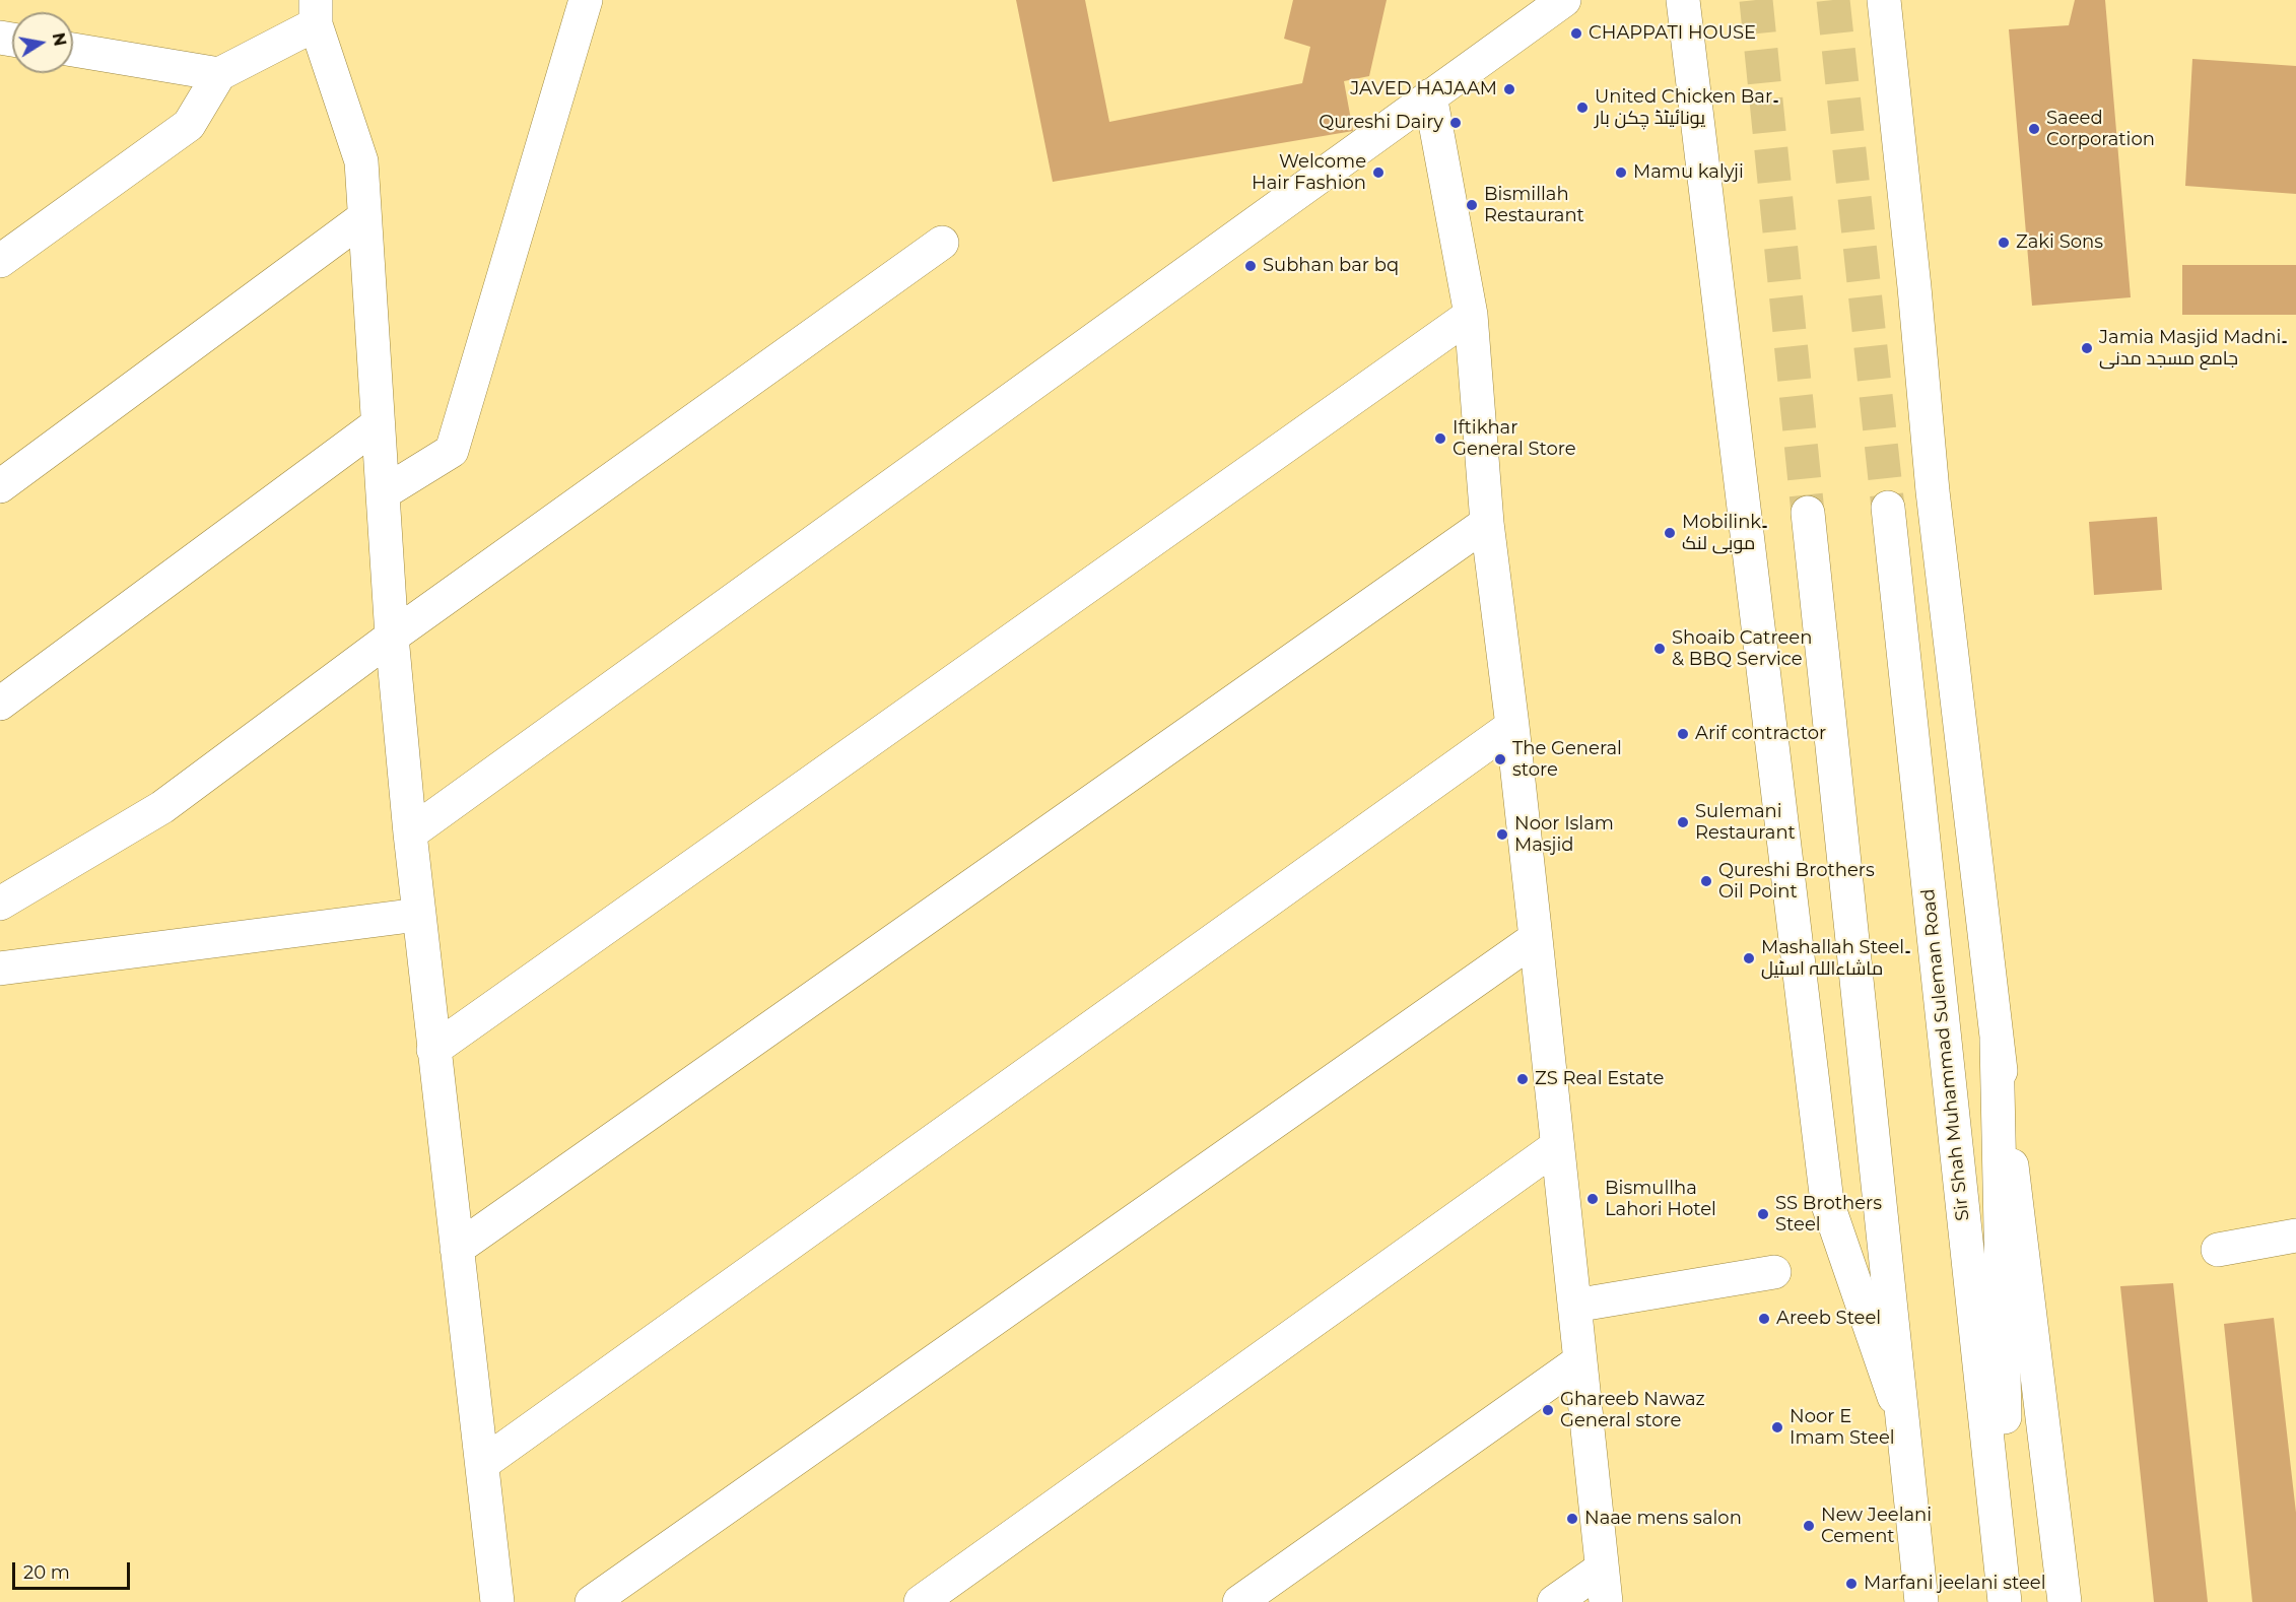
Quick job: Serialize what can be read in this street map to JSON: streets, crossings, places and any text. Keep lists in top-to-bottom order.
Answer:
{
  "streets": {
    "main road": ["Sir Shah Muhammad Suleman Road"]
  },
  "places": [
    "CHAPPATI HOUSE",
    "JAVED HAJAAM",
    "United Chicken Bar۔ یونائیٹڈ چکن بار",
    "Qureshi Dairy",
    "Saeed Corporation",
    "Welcome Hair Fashion",
    "Mamu kalyji",
    "Bismillah Restaurant",
    "Zaki Sons",
    "Subhan bar bq",
    "Jamia Masjid Madni۔ جامع مسجد مدنی",
    "Iftikhar General Store",
    "Mobilink۔ موبی لنک",
    "Shoaib Catreen & BBQ Service",
    "Arif contractor",
    "The General store",
    "Sulemani Restaurant",
    "Noor Islam Masjid",
    "Qureshi Brothers Oil Point",
    "Mashallah Steel۔ ماشاءاللہ اسٹیل",
    "ZS Real Estate",
    "Bismullha Lahori Hotel",
    "SS Brothers Steel",
    "Areeb Steel",
    "Ghareeb Nawaz General store",
    "Noor E Imam Steel",
    "Naae mens salon",
    "New Jeelani Cement",
    "Marfani jeelani steel"
  ],
  "scale_bar": "20 m",
  "north": "right"
}
